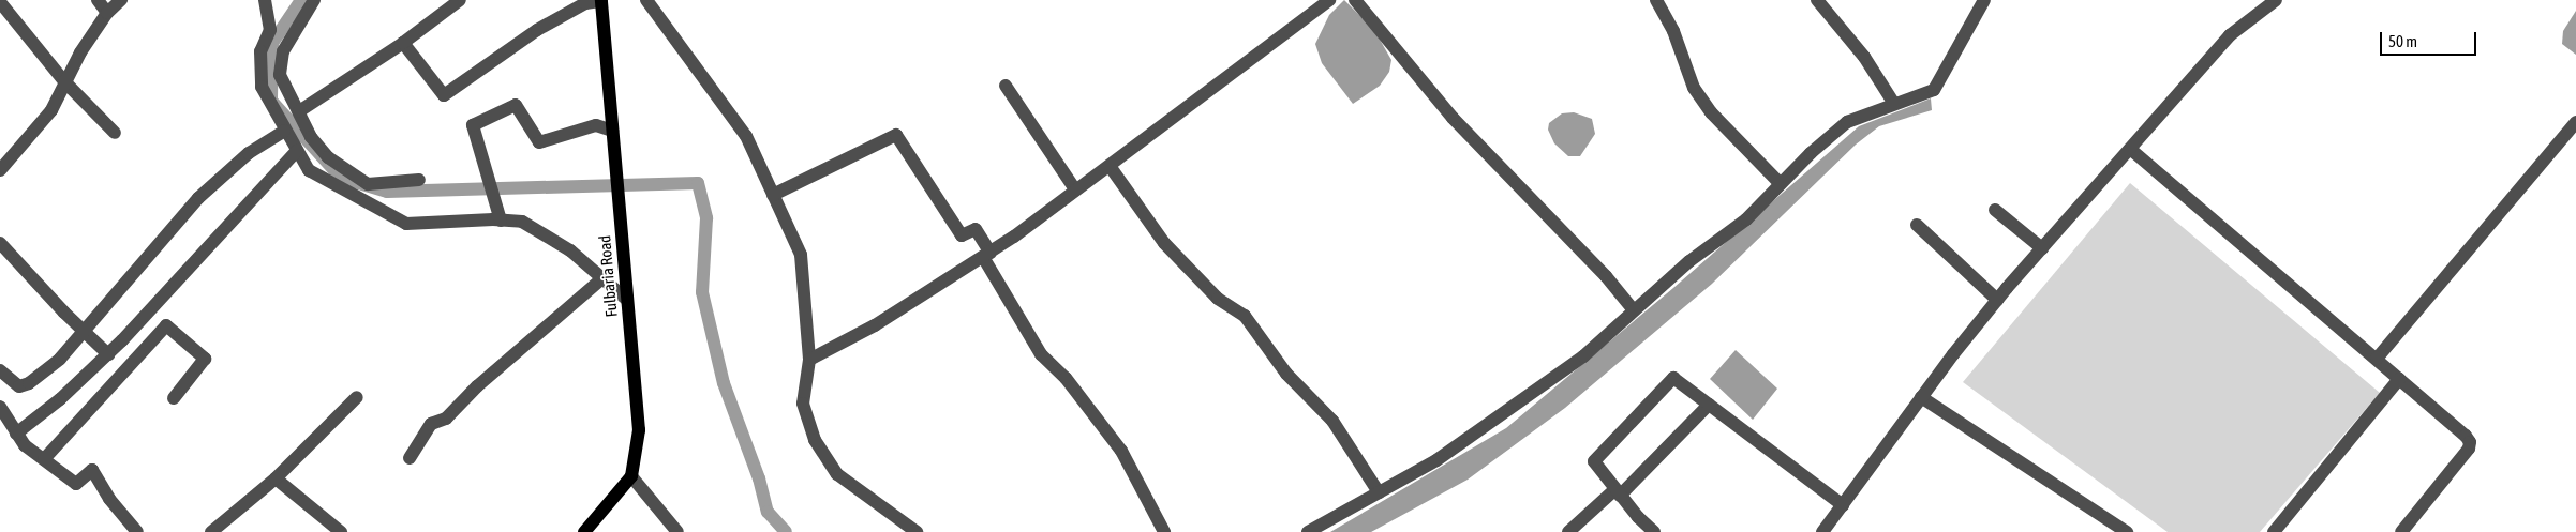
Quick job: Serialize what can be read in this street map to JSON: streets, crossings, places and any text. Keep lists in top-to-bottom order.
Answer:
{
  "streets": {
    "main road": ["Fulbaria Road"]
  },
  "scale_bar": "50 m"
}
